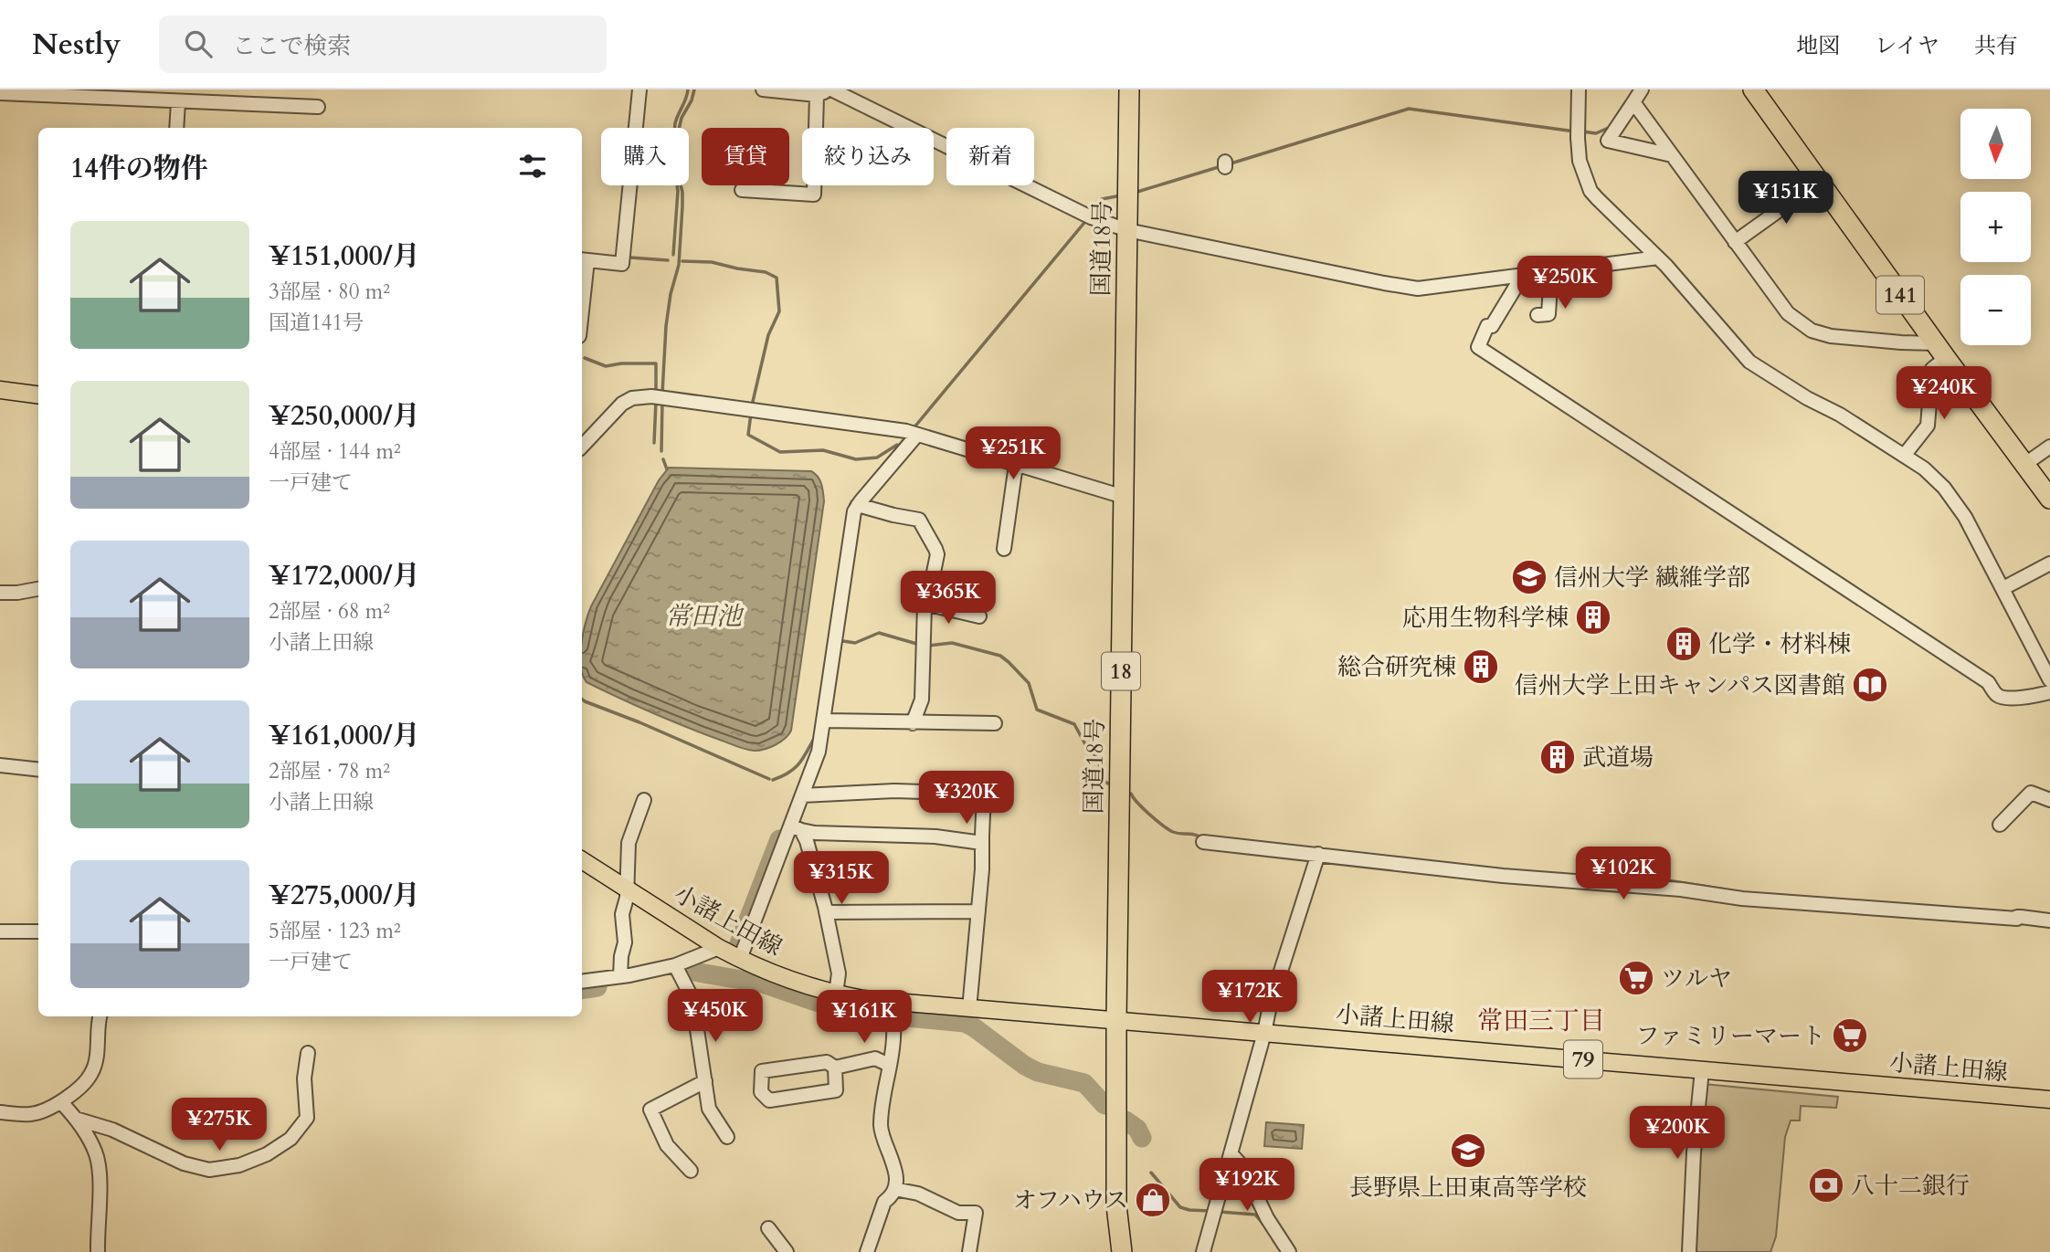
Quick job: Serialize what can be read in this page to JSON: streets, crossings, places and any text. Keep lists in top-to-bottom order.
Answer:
{
  "streets": {
    "highway": ["国道18号", "141", "18"],
    "main road": ["小諸上田線", "79"]
  },
  "crossings": [
    ["国道18号", "小諸上田線"]
  ],
  "districts": ["常田三丁目"],
  "water": ["常田池"],
  "places": {
    "school or university": ["信州大学 繊維学部", "長野県上田東高等学校"],
    "building": [
      "応用生物科学棟",
      "化学・材料棟",
      "総合研究棟",
      "武道場"
    ],
    "library": ["信州大学上田キャンパス図書館"],
    "supermarket": ["ツルヤ", "ファミリーマート"],
    "bank": ["八十二銀行"],
    "shop": ["オフハウス"]
  },
  "north": "bottom",
  "page": {
    "header": "Nestly",
    "search": "ここで検索",
    "nav": ["地図", "レイヤ", "共有"],
    "map_buttons": ["+", "−"],
    "chip": [
      "購入",
      "賃貸",
      "絞り込み",
      "新着"
    ],
    "heading": "14件の物件",
    "price": [
      "¥151K",
      "¥250K",
      "¥240K",
      "¥251K",
      "¥365K",
      "¥320K",
      "¥102K",
      "¥315K",
      "¥172K",
      "¥450K",
      "¥161K",
      "¥275K",
      "¥200K",
      "¥192K"
    ],
    "list": [
      {
        "name": "¥151,000/月",
        "note": "3部屋 · 80 m² · 国道141号"
      },
      {
        "name": "¥250,000/月",
        "note": "4部屋 · 144 m² · 一戸建て"
      },
      {
        "name": "¥172,000/月",
        "note": "2部屋 · 68 m² · 小諸上田線"
      },
      {
        "name": "¥161,000/月",
        "note": "2部屋 · 78 m² · 小諸上田線"
      },
      {
        "name": "¥275,000/月",
        "note": "5部屋 · 123 m² · 一戸建て"
      }
    ]
  }
}
